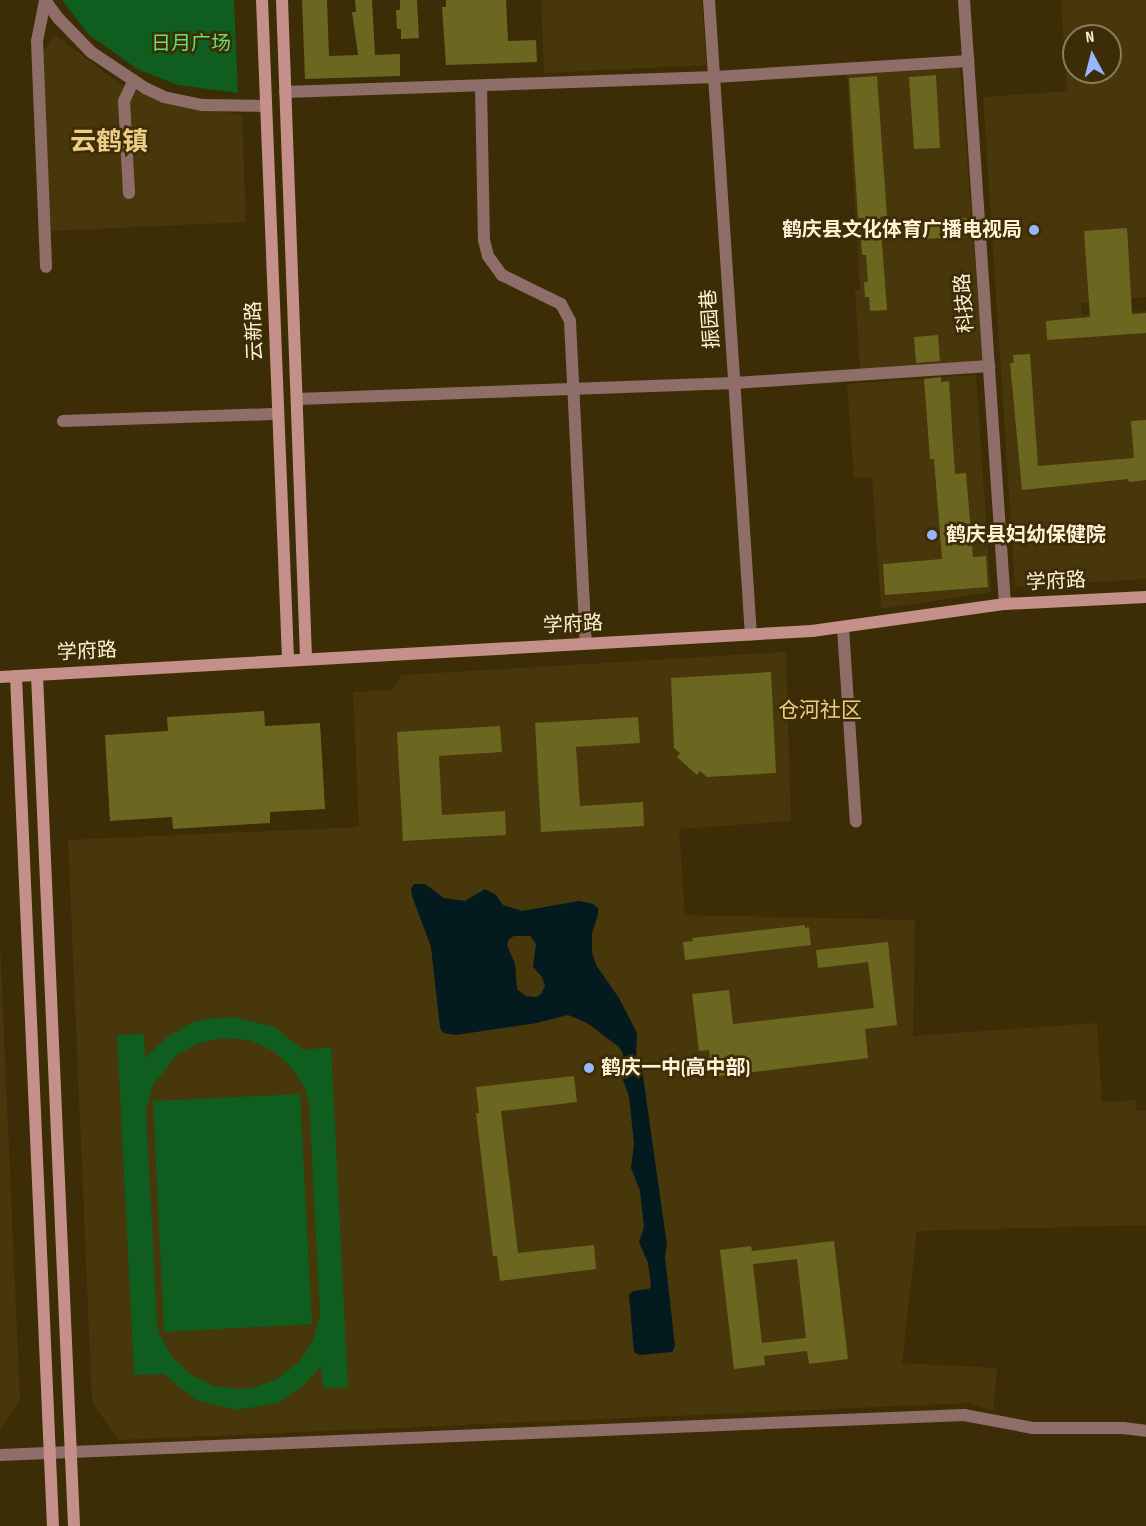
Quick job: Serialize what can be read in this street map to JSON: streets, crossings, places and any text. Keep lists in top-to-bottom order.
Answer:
{
  "streets": {
    "street": [
      "科技路",
      "振园巷",
      "云新路",
      "学府路"
    ]
  },
  "crossings": [
    ["科技路", "学府路"],
    ["振园巷", "学府路"],
    ["云新路", "学府路"]
  ],
  "districts": ["云鹤镇", "仓河社区"],
  "parks": ["日月广场"],
  "places": ["鹤庆县文化体育广播电视局", "鹤庆县妇幼保健院", "鹤庆一中(高中部)"],
  "north": "top"
}
